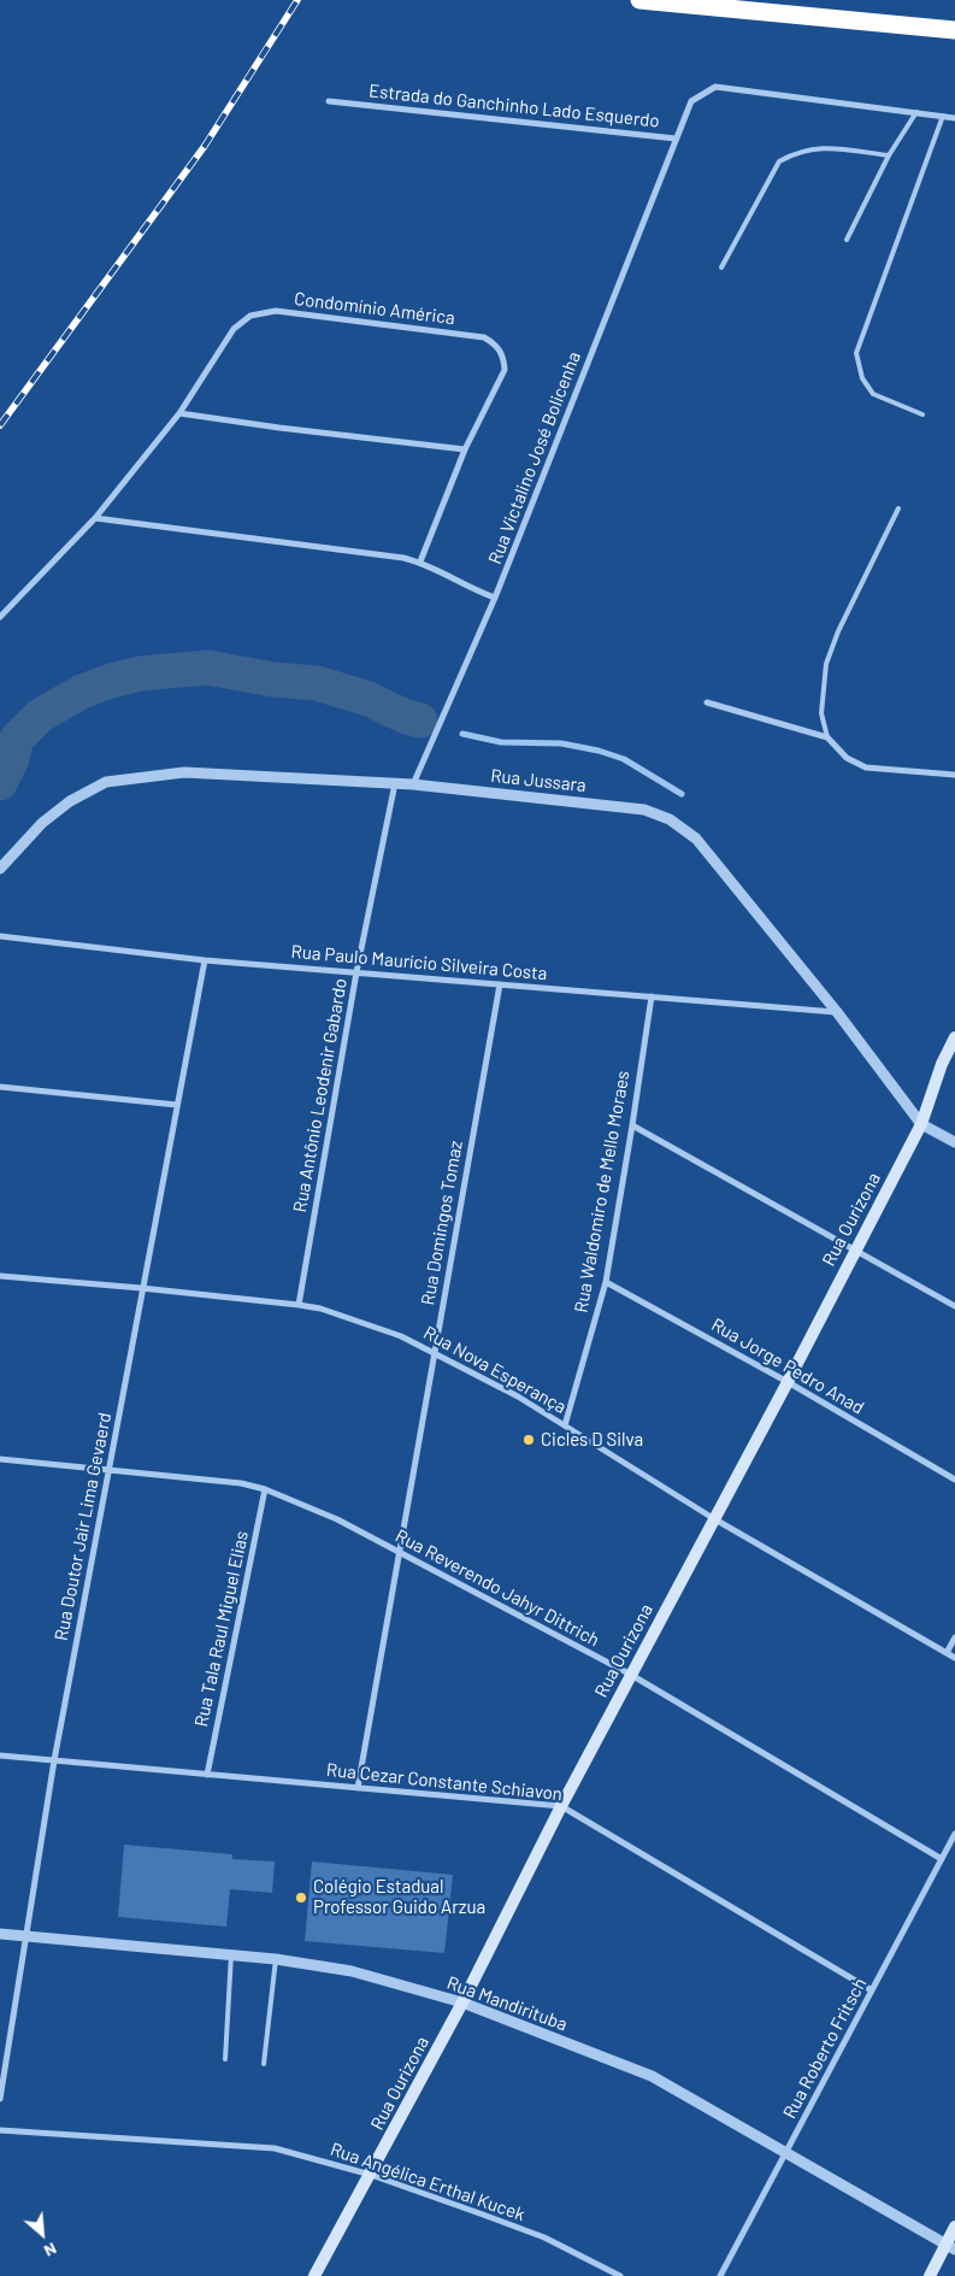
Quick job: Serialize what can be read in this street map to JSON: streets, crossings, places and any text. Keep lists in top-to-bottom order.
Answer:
{
  "streets": {
    "main road": ["Rua Ourizona"],
    "street": [
      "Estrada do Ganchinho Lado Esquerdo",
      "Condomínio América",
      "Rua Victalino José Bolicenha",
      "Rua Jussara",
      "Rua Paulo Maurício Silveira Costa",
      "Rua Antônio Leodenir Gabardo",
      "Rua Waldomiro de Mello Moraes",
      "Rua Domingos Tomaz",
      "Rua Jorge Pedro Anad",
      "Rua Nova Esperança",
      "Rua Doutor Jair Lima Gevaerd",
      "Rua Reverendo Jahyr Dittrich",
      "Rua Tala Raul Miguel Elias",
      "Rua Cezar Constante Schiavon",
      "Rua Mandirituba",
      "Rua Roberto Fritsch",
      "Rua Angélica Erthal Kucek"
    ]
  },
  "crossings": [
    ["Estrada do Ganchinho Lado Esquerdo", "Rua Victalino José Bolicenha"],
    ["Rua Victalino José Bolicenha", "Rua Jussara"],
    ["Rua Jussara", "Rua Paulo Maurício Silveira Costa"],
    ["Rua Jussara", "Rua Antônio Leodenir Gabardo"],
    ["Rua Jussara", "Rua Ourizona"],
    ["Rua Paulo Maurício Silveira Costa", "Rua Antônio Leodenir Gabardo"],
    ["Rua Paulo Maurício Silveira Costa", "Rua Waldomiro de Mello Moraes"],
    ["Rua Paulo Maurício Silveira Costa", "Rua Domingos Tomaz"],
    ["Rua Paulo Maurício Silveira Costa", "Rua Doutor Jair Lima Gevaerd"],
    ["Rua Antônio Leodenir Gabardo", "Rua Nova Esperança"],
    ["Rua Waldomiro de Mello Moraes", "Rua Jorge Pedro Anad"],
    ["Rua Waldomiro de Mello Moraes", "Rua Nova Esperança"],
    ["Rua Ourizona", "Rua Jorge Pedro Anad"],
    ["Rua Ourizona", "Rua Nova Esperança"],
    ["Rua Ourizona", "Rua Reverendo Jahyr Dittrich"],
    ["Rua Ourizona", "Rua Cezar Constante Schiavon"],
    ["Rua Ourizona", "Rua Mandirituba"],
    ["Rua Ourizona", "Rua Angélica Erthal Kucek"],
    ["Rua Domingos Tomaz", "Rua Nova Esperança"],
    ["Rua Domingos Tomaz", "Rua Reverendo Jahyr Dittrich"],
    ["Rua Domingos Tomaz", "Rua Cezar Constante Schiavon"],
    ["Rua Nova Esperança", "Rua Doutor Jair Lima Gevaerd"],
    ["Rua Doutor Jair Lima Gevaerd", "Rua Reverendo Jahyr Dittrich"],
    ["Rua Doutor Jair Lima Gevaerd", "Rua Cezar Constante Schiavon"],
    ["Rua Doutor Jair Lima Gevaerd", "Rua Mandirituba"],
    ["Rua Reverendo Jahyr Dittrich", "Rua Tala Raul Miguel Elias"],
    ["Rua Reverendo Jahyr Dittrich", "Rua Roberto Fritsch"],
    ["Rua Tala Raul Miguel Elias", "Rua Cezar Constante Schiavon"],
    ["Rua Cezar Constante Schiavon", "Rua Roberto Fritsch"],
    ["Rua Mandirituba", "Rua Roberto Fritsch"]
  ],
  "places": ["Cicles D Silva", "Colégio Estadual Professor Guido Arzua"],
  "north": "bottom right"
}
